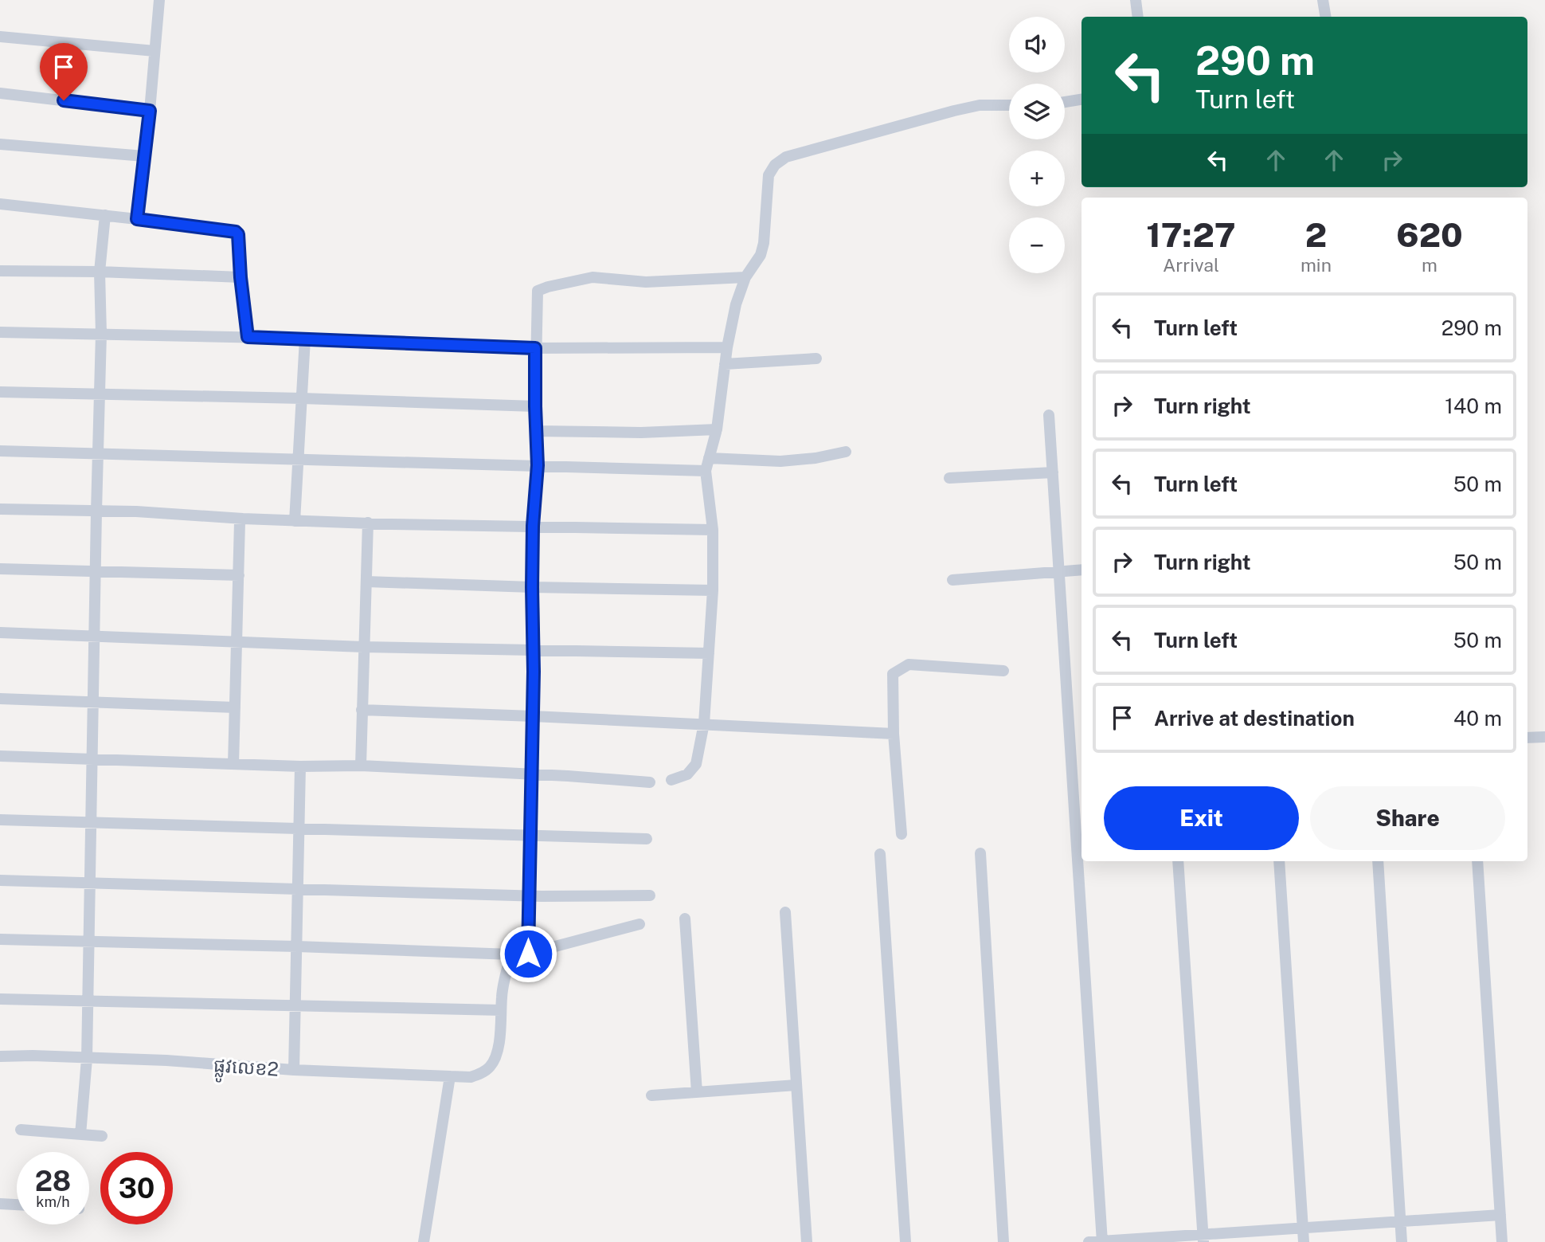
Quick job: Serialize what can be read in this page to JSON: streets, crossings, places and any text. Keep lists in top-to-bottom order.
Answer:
{
  "streets": {
    "street": ["ផ្លូវលេខ2"]
  },
  "page": {
    "map_buttons": ["+", "−"],
    "turn": ["290 m", "Turn left"],
    "eta": [
      "17:27",
      "Arrival",
      "2",
      "min",
      "620",
      "m"
    ],
    "list": [
      {
        "name": "Turn left",
        "value": "290 m"
      },
      {
        "name": "Turn right",
        "value": "140 m"
      },
      {
        "name": "Turn left",
        "value": "50 m"
      },
      {
        "name": "Turn right",
        "value": "50 m"
      },
      {
        "name": "Turn left",
        "value": "50 m"
      },
      {
        "name": "Arrive at destination",
        "value": "40 m"
      }
    ],
    "buttons": ["Exit", "Share"],
    "speed": "28 km/h",
    "limit": "30"
  }
}
